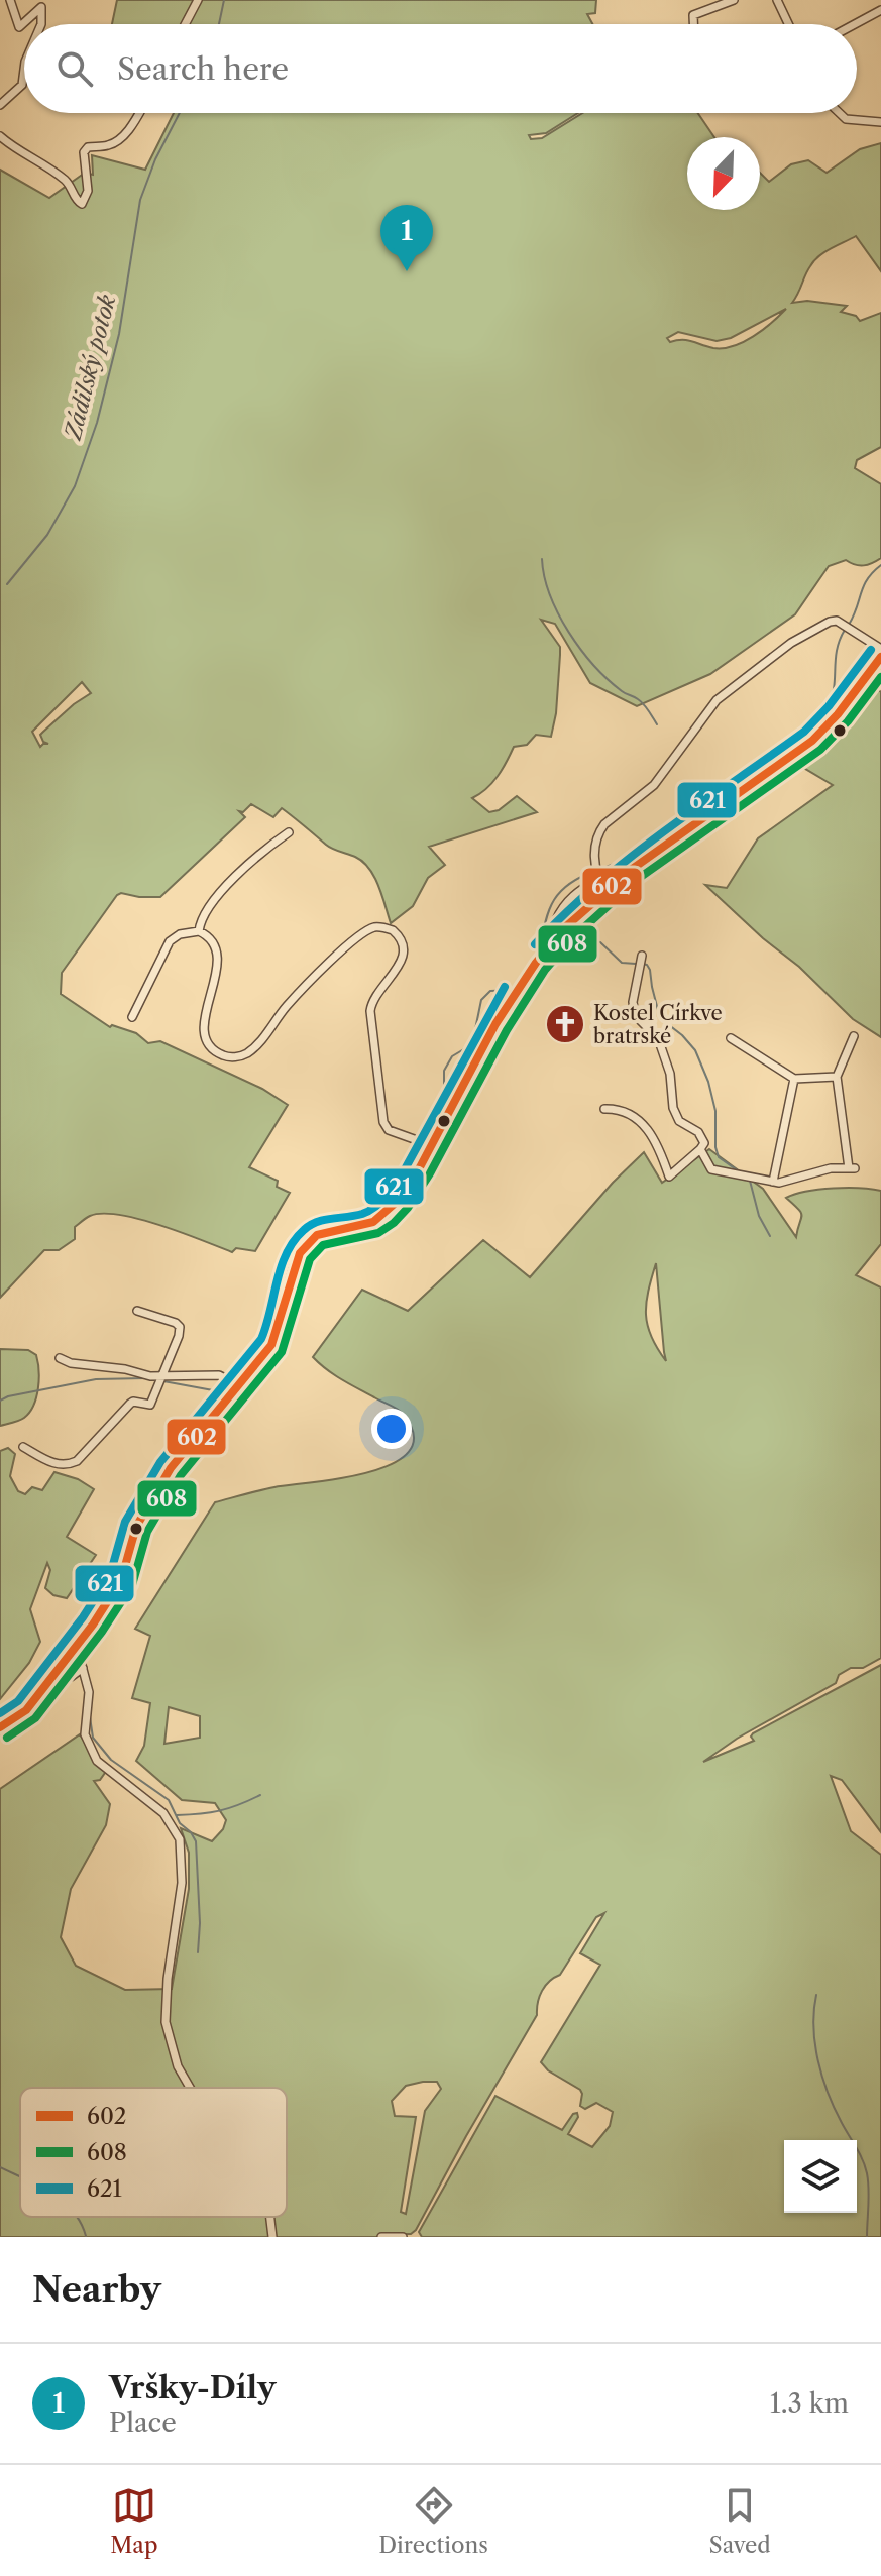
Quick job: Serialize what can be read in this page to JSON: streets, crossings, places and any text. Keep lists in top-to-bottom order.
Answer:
{
  "water": ["Zádilský potok"],
  "places": {
    "church": ["Kostel Církve bratrské"]
  },
  "lines": ["transit line 621", "transit line 602", "transit line 608"],
  "legend": ["602", "608", "621"],
  "north": "bottom left",
  "page": {
    "search": "Search here",
    "pins": "1",
    "heading": "Nearby",
    "list": [
      {
        "mark": "1",
        "name": "Vršky-Díly",
        "note": "Place",
        "value": "1.3 km"
      }
    ],
    "nav": ["Map", "Directions", "Saved"]
  }
}
